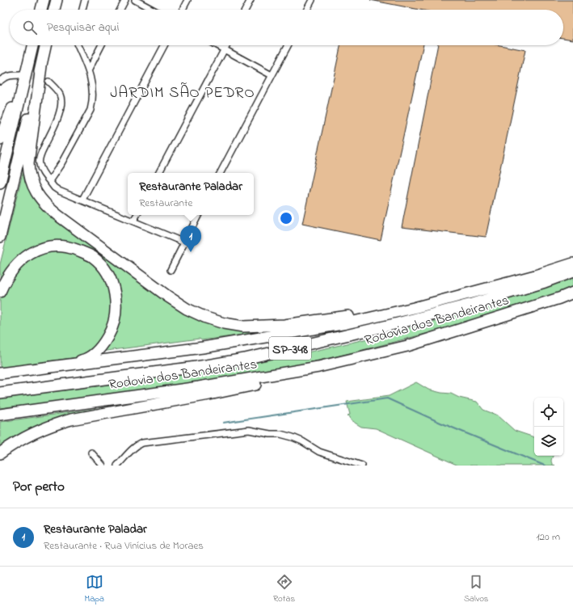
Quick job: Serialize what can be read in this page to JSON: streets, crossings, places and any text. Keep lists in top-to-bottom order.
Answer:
{
  "streets": {
    "highway": ["Rodovia dos Bandeirantes", "SP-348"]
  },
  "districts": ["JARDIM SÃO PEDRO"],
  "page": {
    "search": "Pesquisar aqui",
    "popup": ["Restaurante Paladar", "Restaurante"],
    "pins": "1",
    "heading": "Por perto",
    "list": [
      {
        "mark": "1",
        "name": "Restaurante Paladar",
        "note": "Restaurante · Rua Vinícius de Moraes",
        "value": "120 m"
      }
    ],
    "nav": ["Mapa", "Rotas", "Salvos"]
  }
}
